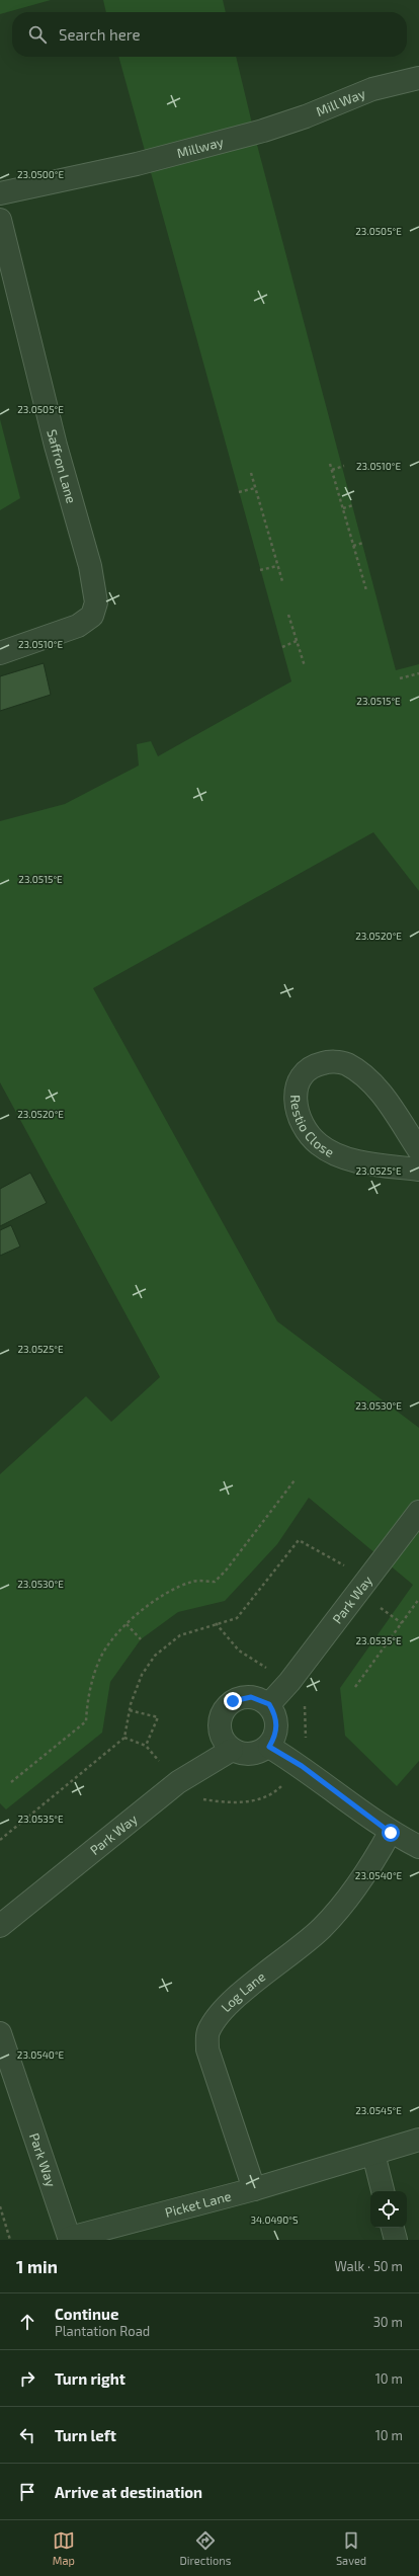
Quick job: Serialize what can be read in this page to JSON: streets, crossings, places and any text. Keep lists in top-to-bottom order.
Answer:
{
  "streets": {
    "street": [
      "Mill Way",
      "Millway",
      "Saffron Lane",
      "Restio Close",
      "Park Way",
      "Log Lane",
      "Picket Lane"
    ]
  },
  "crossings": [
    ["Mill Way", "Millway"],
    ["Park Way", "Picket Lane"],
    ["Log Lane", "Picket Lane"]
  ],
  "page": {
    "search": "Search here",
    "heading": ["1 min", "Walk · 50 m"],
    "list": [
      ["Continue", "Plantation Road", "30 m"],
      ["Turn right", "10 m"],
      ["Turn left", "10 m"],
      "Arrive at destination"
    ],
    "nav": ["Map", "Directions", "Saved"]
  },
  "coordinates": [
    "23.0500°E",
    "23.0505°E",
    "23.0510°E",
    "23.0515°E",
    "23.0520°E",
    "23.0525°E",
    "23.0530°E",
    "23.0535°E",
    "23.0540°E",
    "23.0545°E",
    "34.0490°S"
  ]
}
